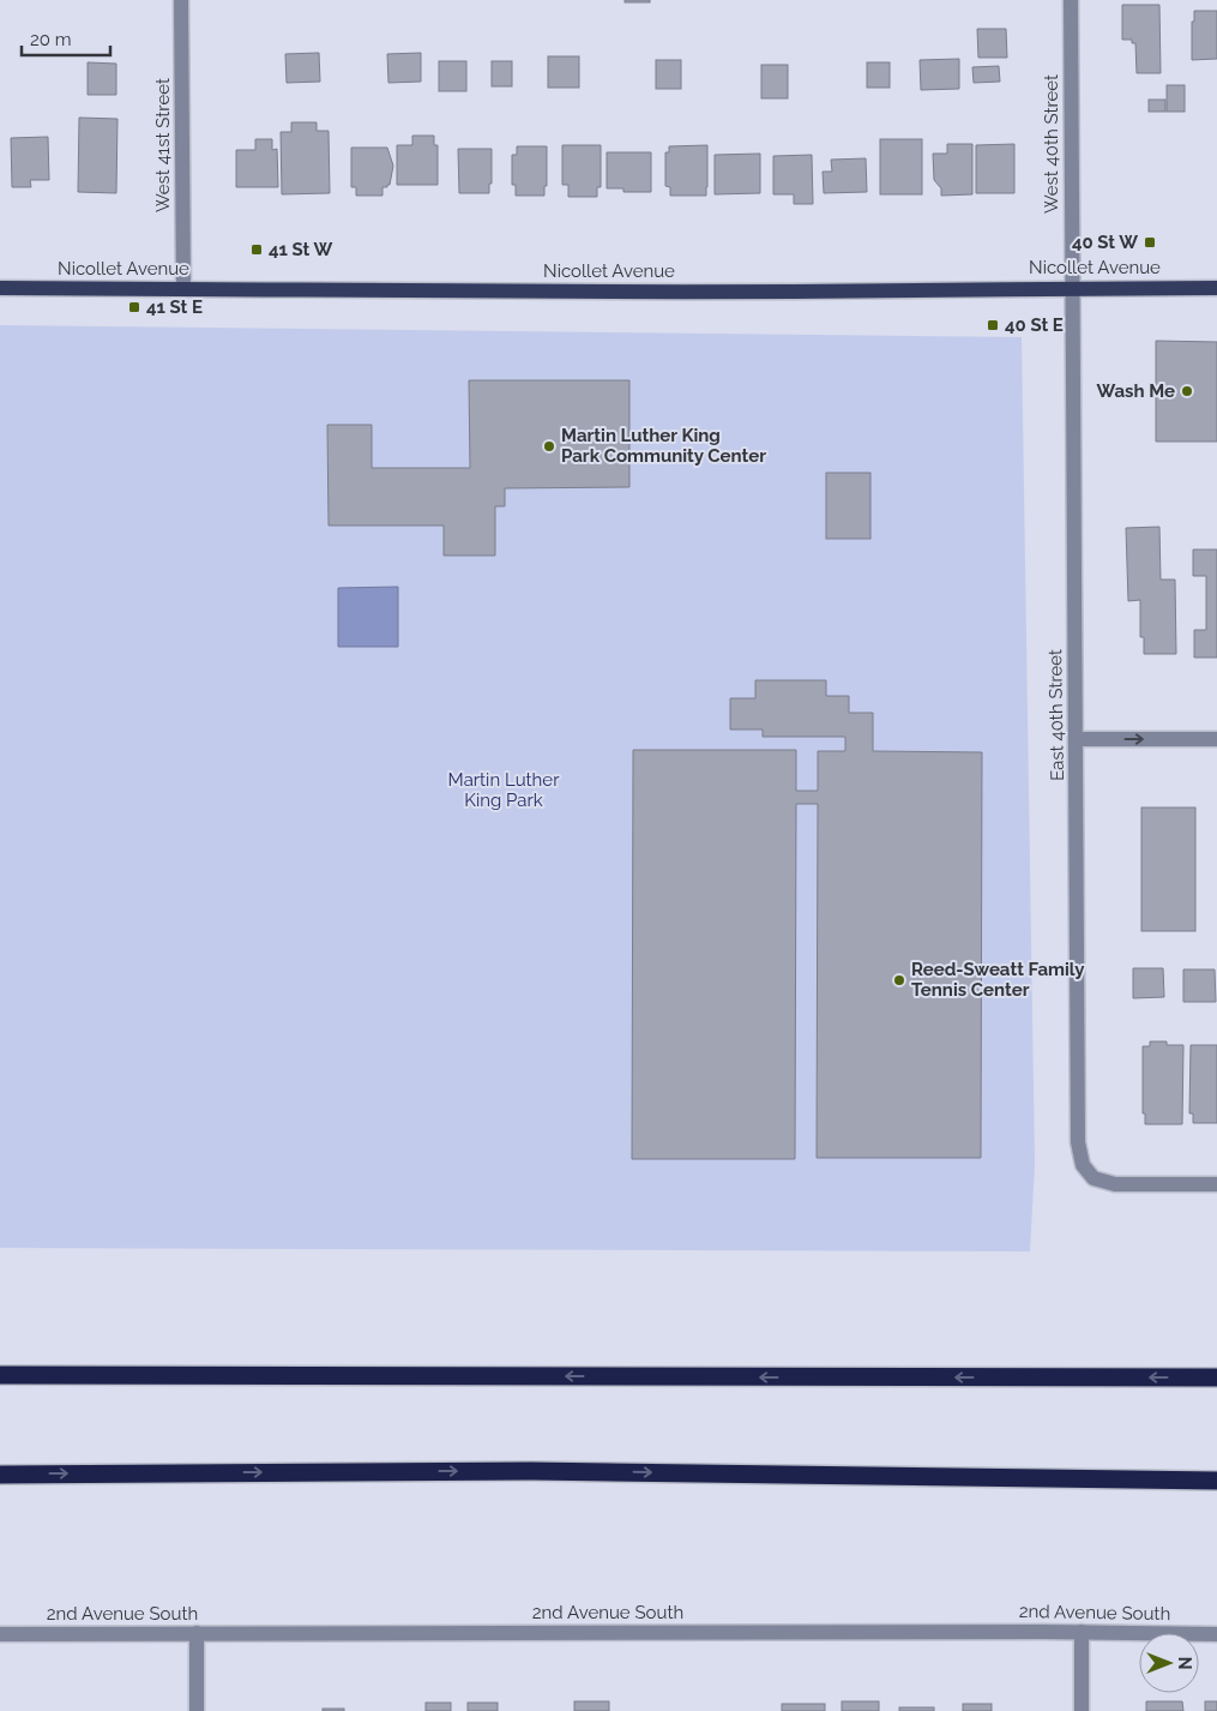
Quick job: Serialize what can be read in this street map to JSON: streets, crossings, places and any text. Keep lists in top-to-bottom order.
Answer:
{
  "streets": {
    "main road": ["Nicollet Avenue"],
    "street": [
      "West 40th Street",
      "West 41st Street",
      "East 40th Street",
      "2nd Avenue South"
    ]
  },
  "crossings": [
    ["West 40th Street", "Nicollet Avenue"],
    ["West 40th Street", "East 40th Street"],
    ["West 41st Street", "Nicollet Avenue"],
    ["Nicollet Avenue", "East 40th Street"]
  ],
  "parks": ["Martin Luther King Park"],
  "places": {
    "transit": [
      "40 St W",
      "41 St W",
      "41 St E",
      "40 St E"
    ],
    "other": ["Wash Me", "Martin Luther King Park Community Center", "Reed-Sweatt Family Tennis Center"]
  },
  "scale_bar": "20 m",
  "north": "right"
}
